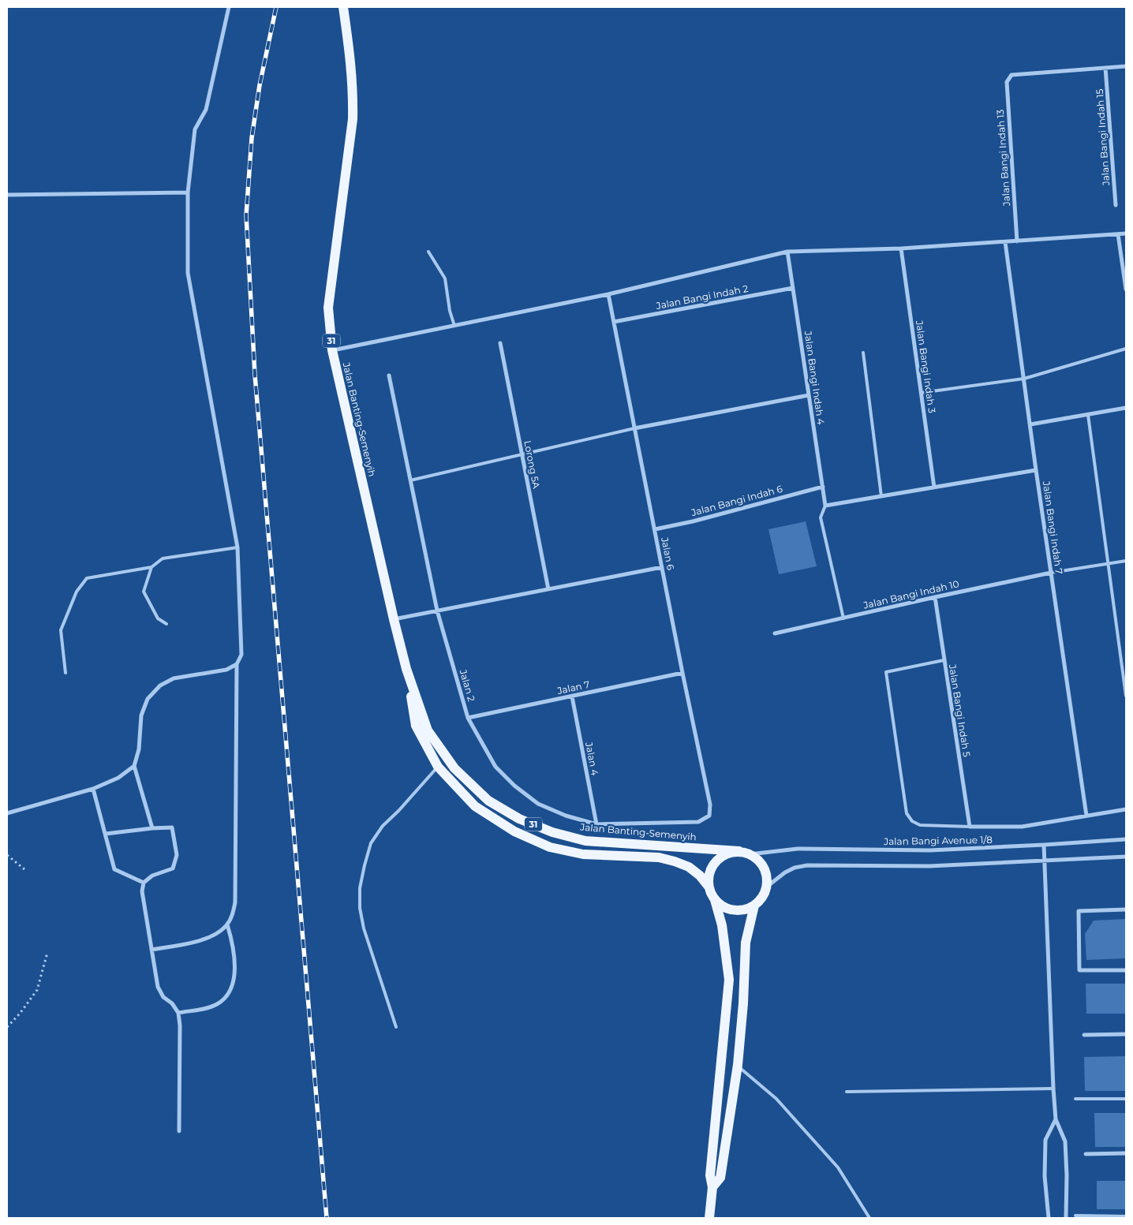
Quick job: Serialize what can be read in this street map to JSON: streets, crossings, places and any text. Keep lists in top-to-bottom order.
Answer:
{
  "streets": {
    "main road": ["31", "Jalan Banting-Semenyih"],
    "street": [
      "Jalan Bangi Indah 15",
      "Jalan Bangi Indah 13",
      "Jalan Bangi Indah 2",
      "Jalan Bangi Indah 3",
      "Jalan Bangi Indah 4",
      "Lorong 5A",
      "Jalan Bangi Indah 6",
      "Jalan Bangi Indah 7",
      "Jalan 6",
      "Jalan Bangi Indah 10",
      "Jalan 2",
      "Jalan 7",
      "Jalan Bangi Indah 5",
      "Jalan 4",
      "Jalan Bangi Avenue 1/8"
    ]
  },
  "crossings": [
    ["Jalan Bangi Indah 15", "Jalan Bangi Indah 13"],
    ["Jalan Bangi Indah 2", "Jalan Bangi Indah 4"],
    ["Jalan Bangi Indah 2", "Jalan 6"],
    ["Jalan Bangi Indah 4", "Jalan Bangi Indah 6"],
    ["Jalan Banting-Semenyih", "Jalan Bangi Avenue 1/8"],
    ["Jalan Bangi Indah 6", "Jalan 6"],
    ["Jalan Bangi Indah 7", "Jalan Bangi Indah 10"],
    ["Jalan 6", "Jalan 2"],
    ["Jalan 6", "Jalan 7"],
    ["Jalan Bangi Indah 10", "Jalan Bangi Indah 5"],
    ["Jalan 2", "Jalan 7"],
    ["Jalan 2", "Jalan 4"],
    ["Jalan 7", "Jalan 4"]
  ]
}
